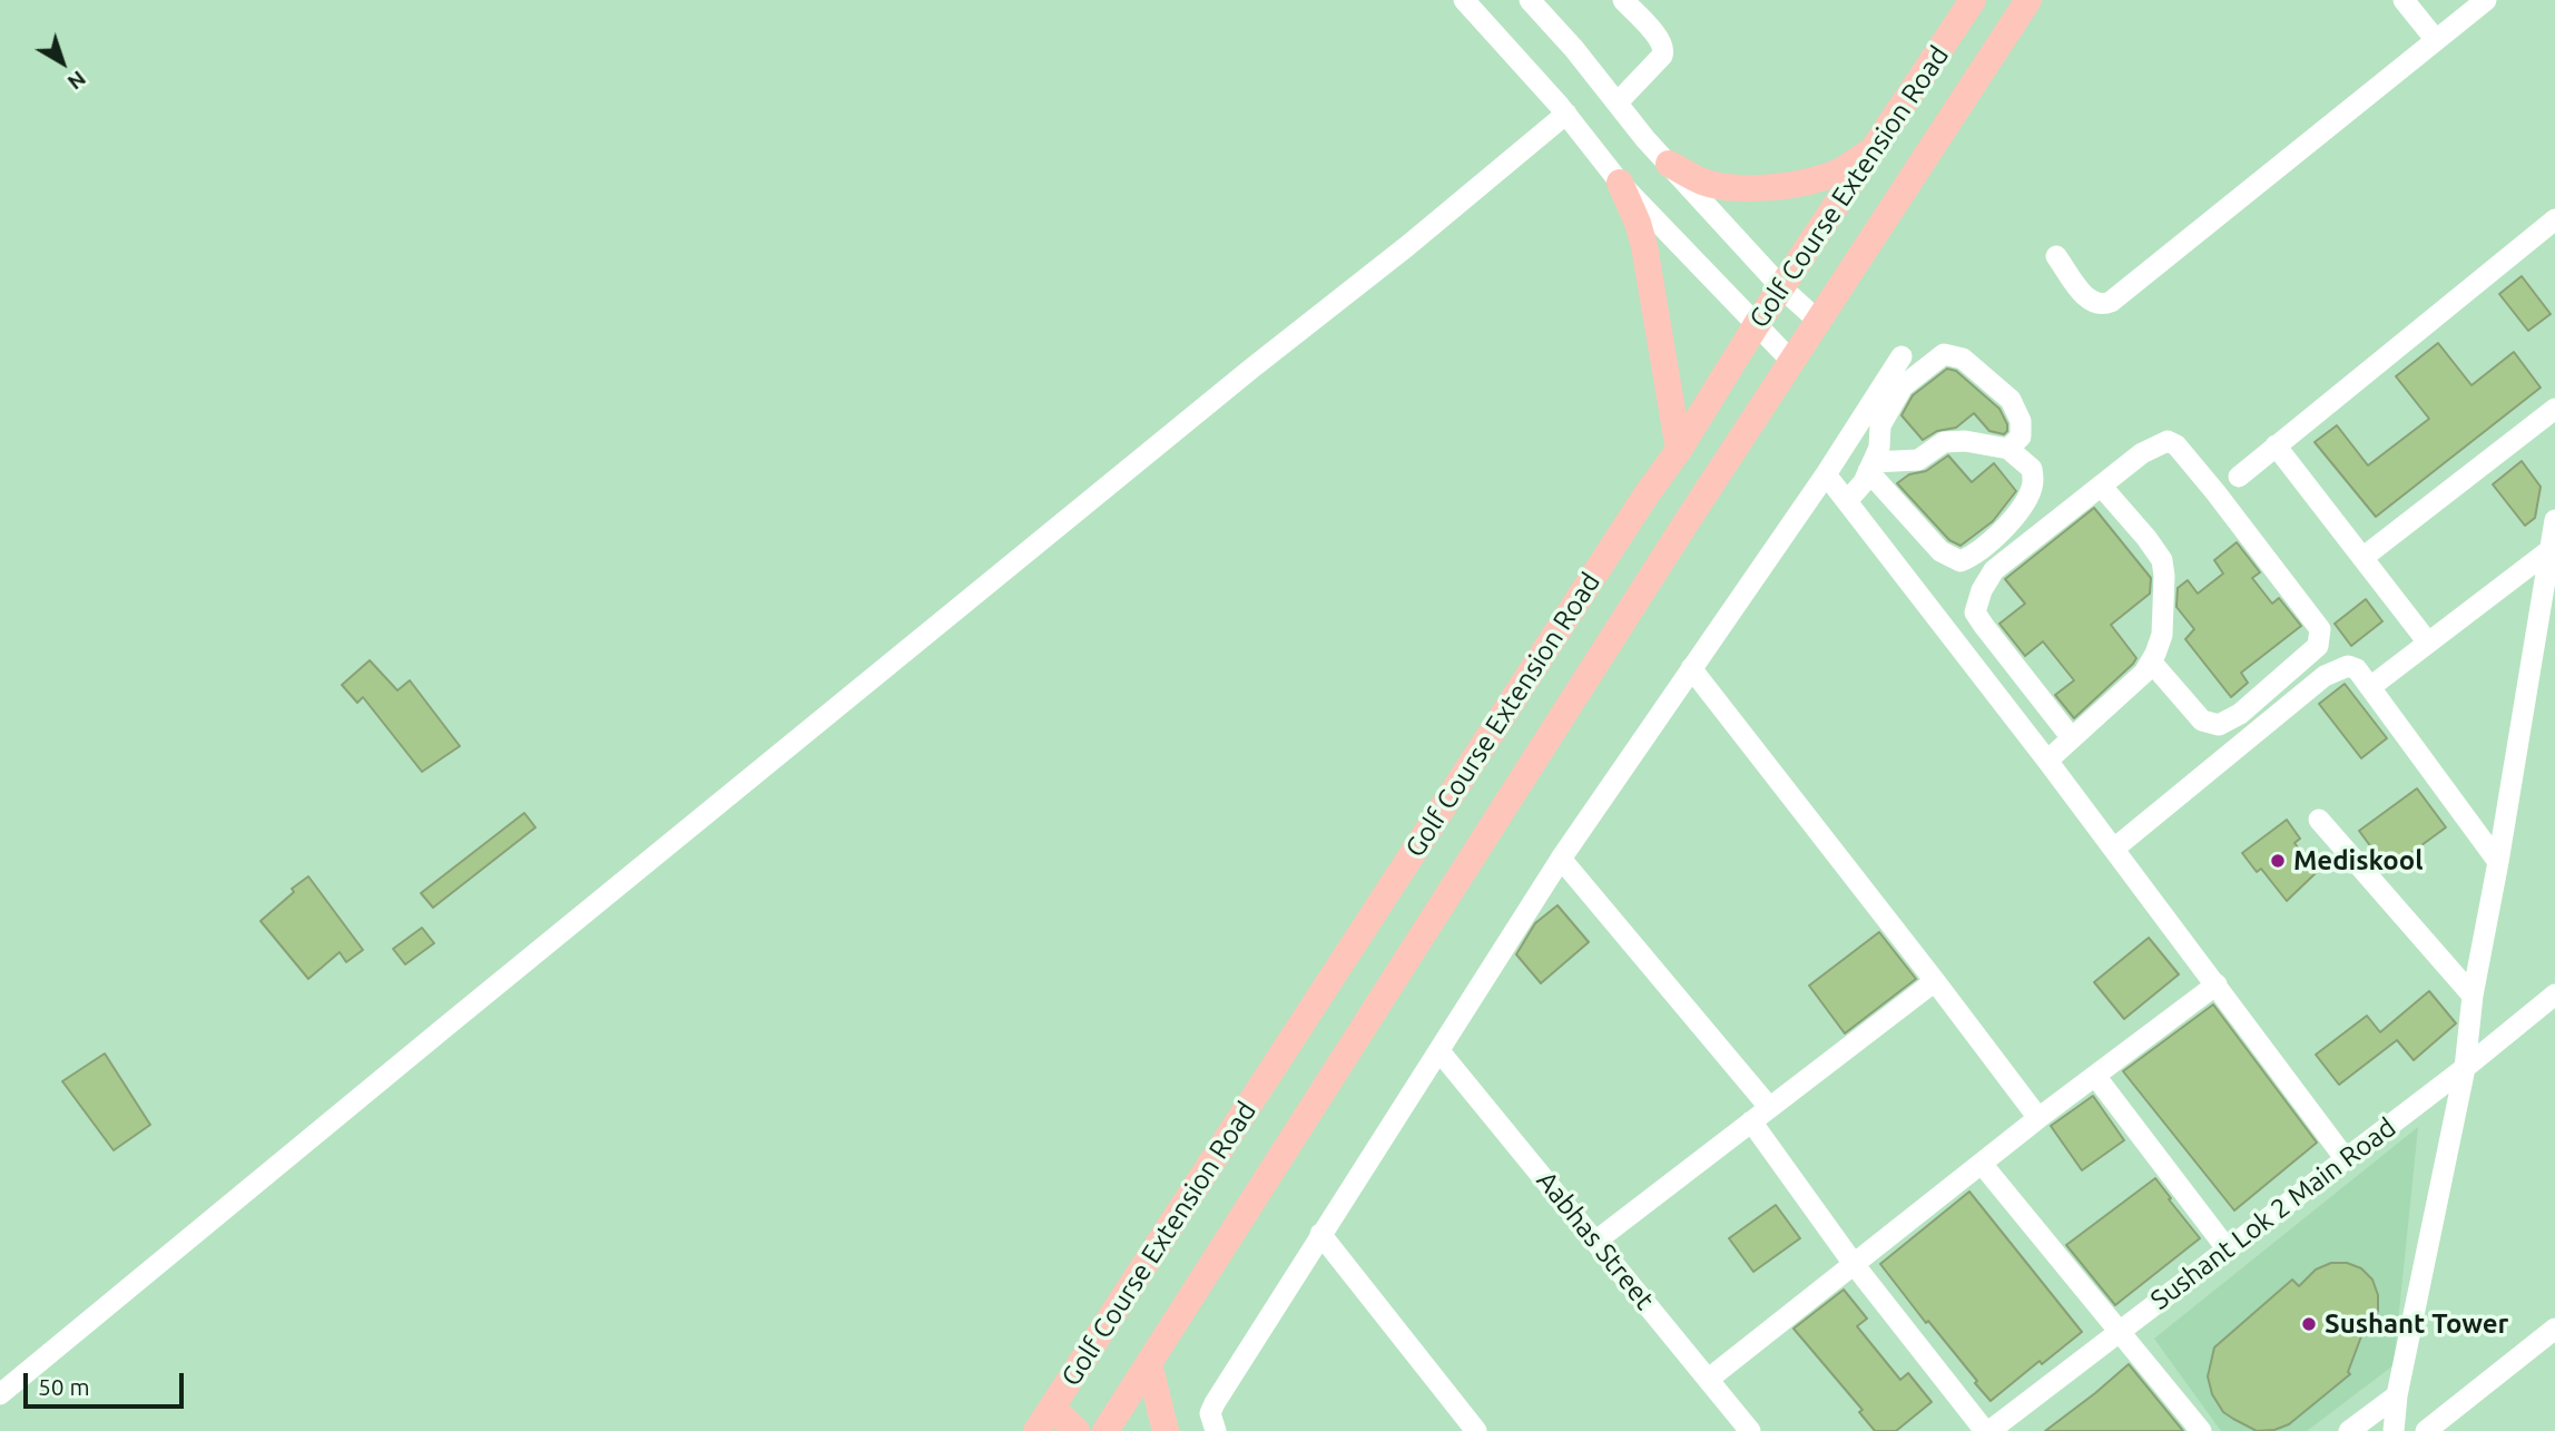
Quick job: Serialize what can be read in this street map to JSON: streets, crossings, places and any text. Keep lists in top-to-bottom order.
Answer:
{
  "streets": {
    "main road": ["Golf Course Extension Road"],
    "street": ["Sushant Lok 2 Main Road", "Aabhas Street"]
  },
  "places": ["Mediskool", "Sushant Tower"],
  "scale_bar": "50 m",
  "north": "bottom right"
}
